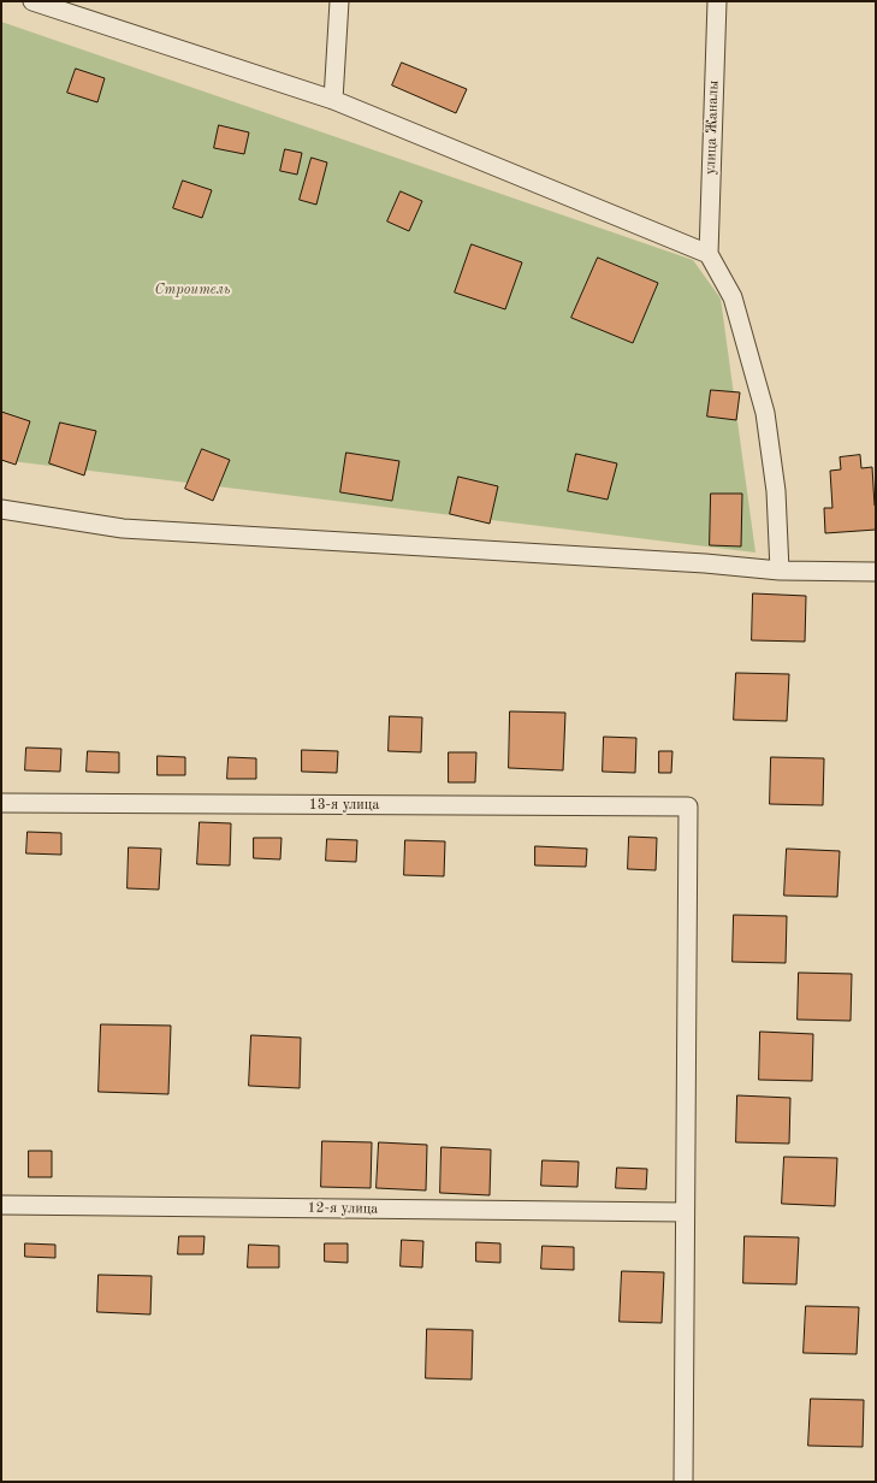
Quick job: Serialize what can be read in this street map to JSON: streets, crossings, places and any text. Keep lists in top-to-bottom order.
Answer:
{
  "streets": {
    "street": ["улица Жаналы", "13-я улица", "12-я улица"]
  },
  "crossings": [
    ["13-я улица", "12-я улица"]
  ],
  "parks": ["Строитель"]
}
